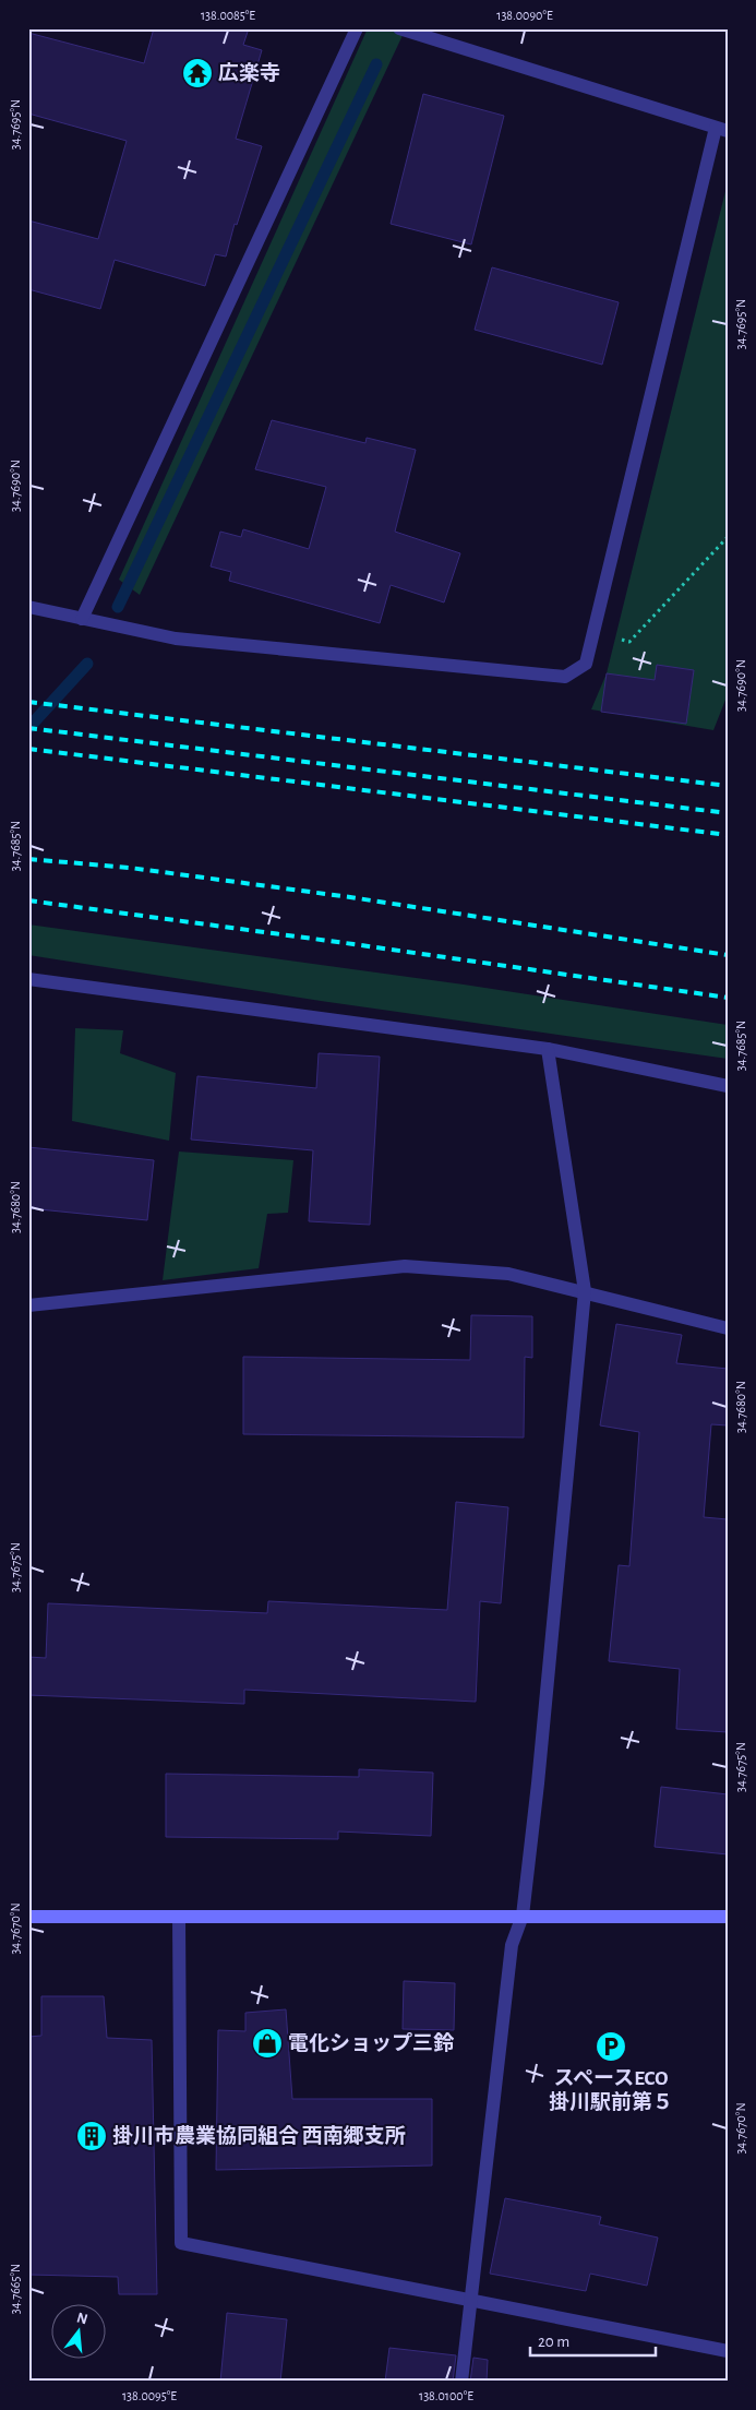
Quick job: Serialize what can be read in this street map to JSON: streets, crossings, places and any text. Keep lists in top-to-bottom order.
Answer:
{
  "places": {
    "temple": ["広楽寺"],
    "shop": ["電化ショップ三鈴"],
    "parking": ["スペースECO 掛川駅前第５"],
    "building": ["掛川市農業協同組合 西南郷支所"]
  },
  "scale_bar": "20 m",
  "north": "top",
  "coordinates": [
    "138.0085°E",
    "138.0090°E",
    "34.7695°N",
    "34.7690°N",
    "34.7685°N",
    "34.7680°N",
    "34.7675°N",
    "34.7670°N",
    "34.7665°N",
    "138.0095°E",
    "138.0100°E"
  ]
}
